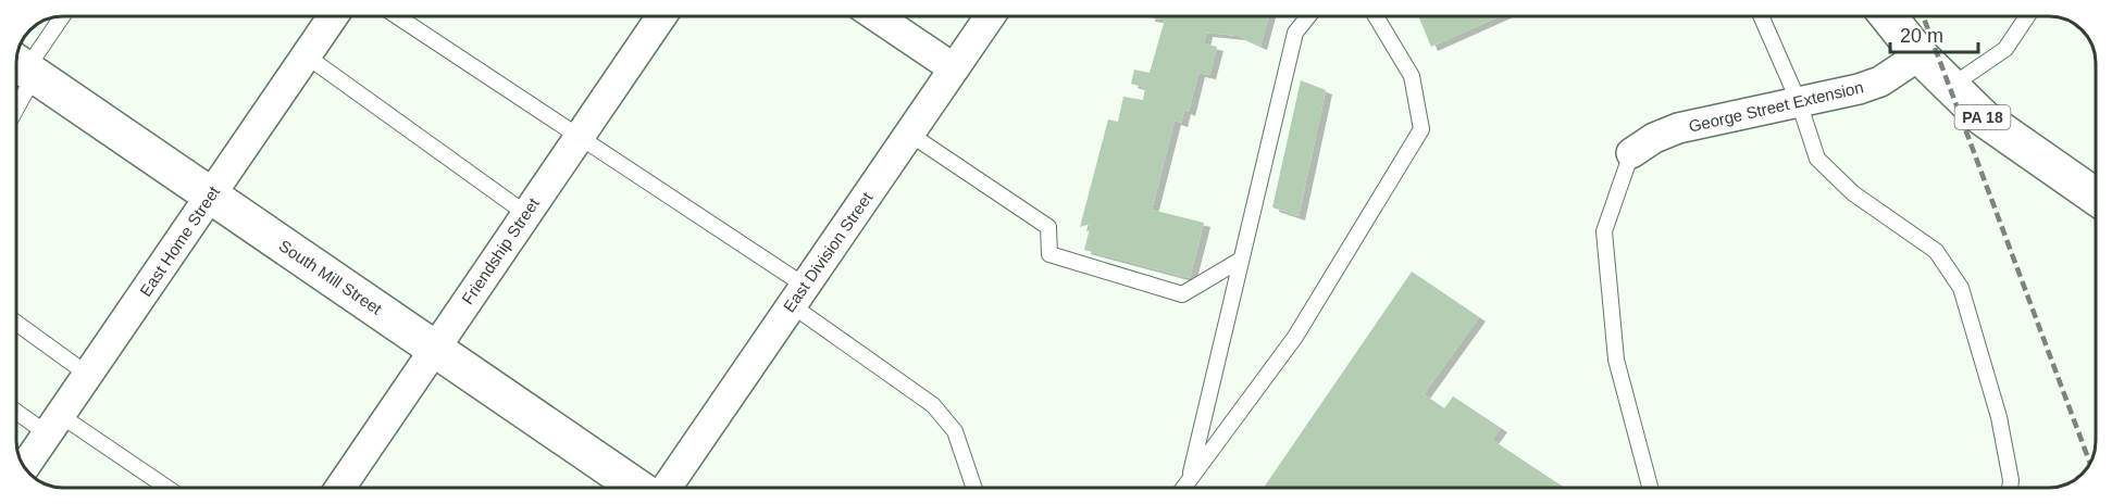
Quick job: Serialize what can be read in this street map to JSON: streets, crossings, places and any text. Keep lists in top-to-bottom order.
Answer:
{
  "streets": {
    "street": [
      "George Street Extension",
      "PA 18",
      "East Home Street",
      "Friendship Street",
      "East Division Street",
      "South Mill Street"
    ]
  },
  "crossings": [
    ["George Street Extension", "PA 18"],
    ["East Home Street", "South Mill Street"],
    ["Friendship Street", "South Mill Street"]
  ],
  "scale_bar": "20 m"
}
